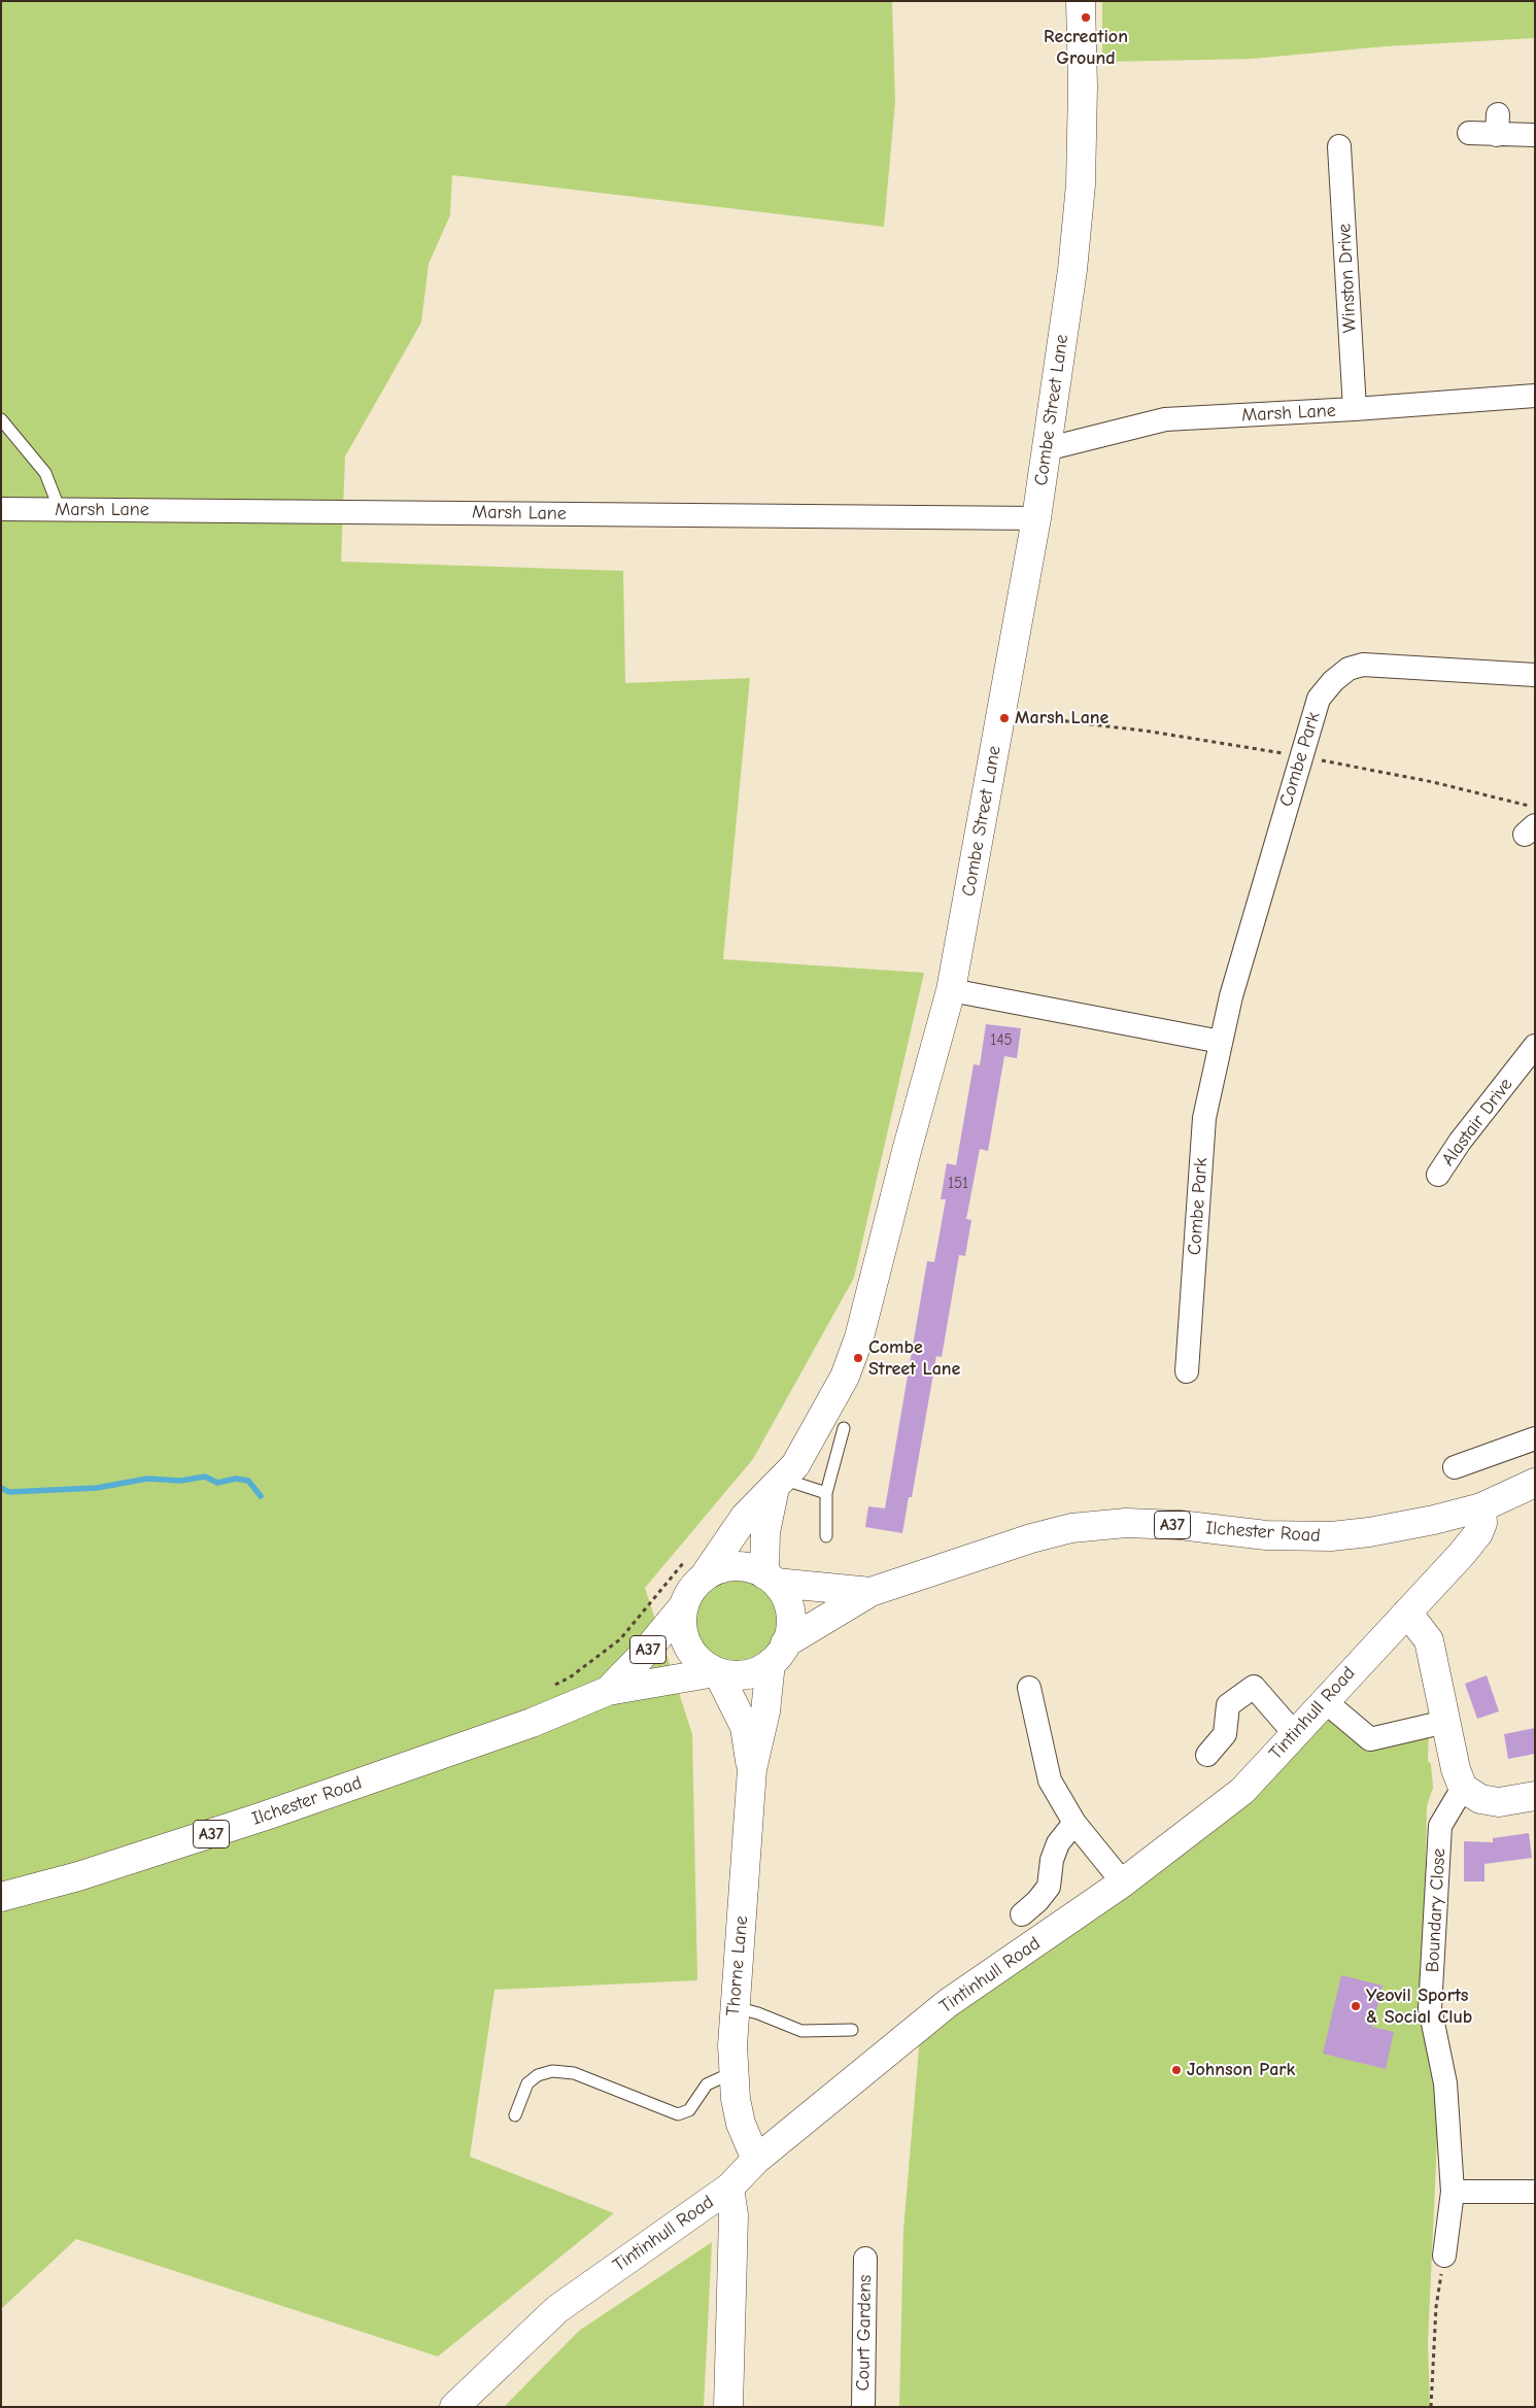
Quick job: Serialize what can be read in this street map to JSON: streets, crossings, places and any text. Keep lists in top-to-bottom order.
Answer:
{
  "streets": {
    "main road": [
      "Combe Street Lane",
      "A37",
      "Ilchester Road",
      "Tintinhull Road",
      "Thorne Lane"
    ],
    "street": [
      "Winston Drive",
      "Marsh Lane",
      "Combe Park",
      "Alastair Drive",
      "Boundary Close",
      "Court Gardens"
    ]
  },
  "crossings": [
    ["Winston Drive", "Marsh Lane"],
    ["Combe Street Lane", "Marsh Lane"],
    ["Combe Street Lane", "A37"],
    ["Combe Street Lane", "Ilchester Road"],
    ["Combe Street Lane", "Thorne Lane"],
    ["A37", "Ilchester Road"],
    ["A37", "Thorne Lane"],
    ["Ilchester Road", "Tintinhull Road"],
    ["Ilchester Road", "Thorne Lane"],
    ["Tintinhull Road", "Thorne Lane"]
  ],
  "places": [
    "Recreation Ground",
    "Marsh Lane",
    "Combe Street Lane",
    "Yeovil Sports & Social Club",
    "Johnson Park"
  ],
  "house_numbers": ["145", "151"]
}
